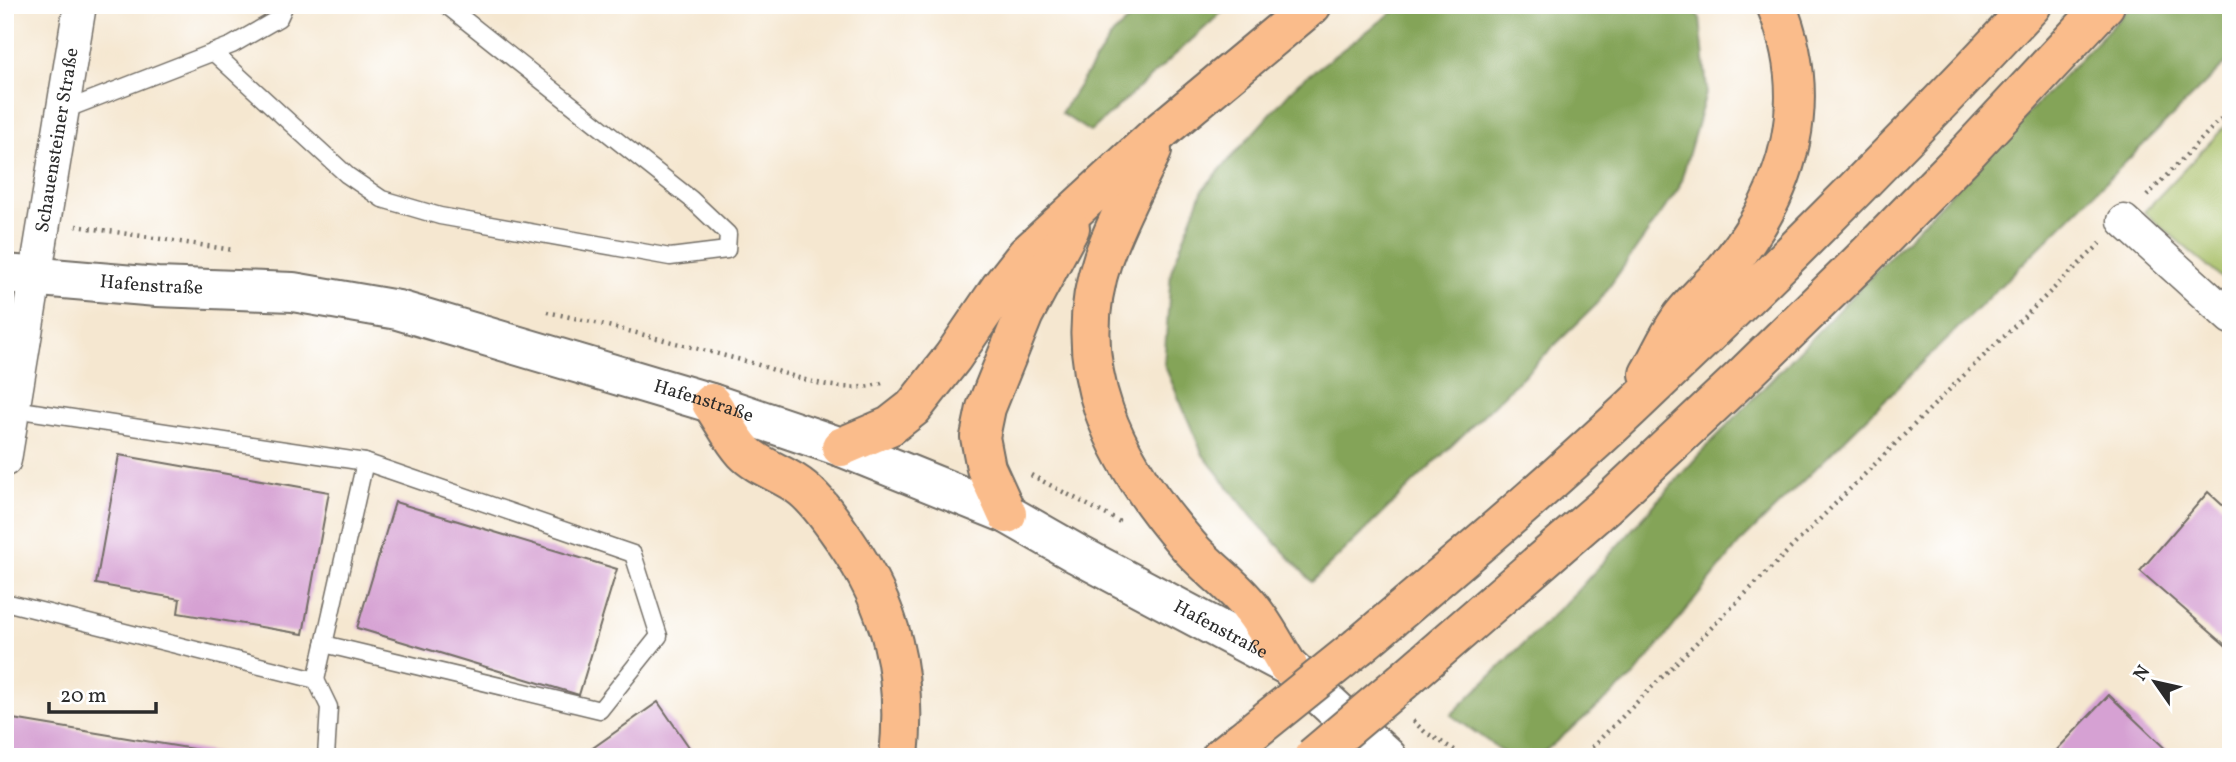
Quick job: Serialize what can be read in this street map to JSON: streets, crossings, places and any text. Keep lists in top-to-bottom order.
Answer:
{
  "streets": {
    "street": ["Schauensteiner Straße", "Hafenstraße"]
  },
  "crossings": [
    ["Schauensteiner Straße", "Hafenstraße"]
  ],
  "scale_bar": "20 m",
  "north": "top left"
}
